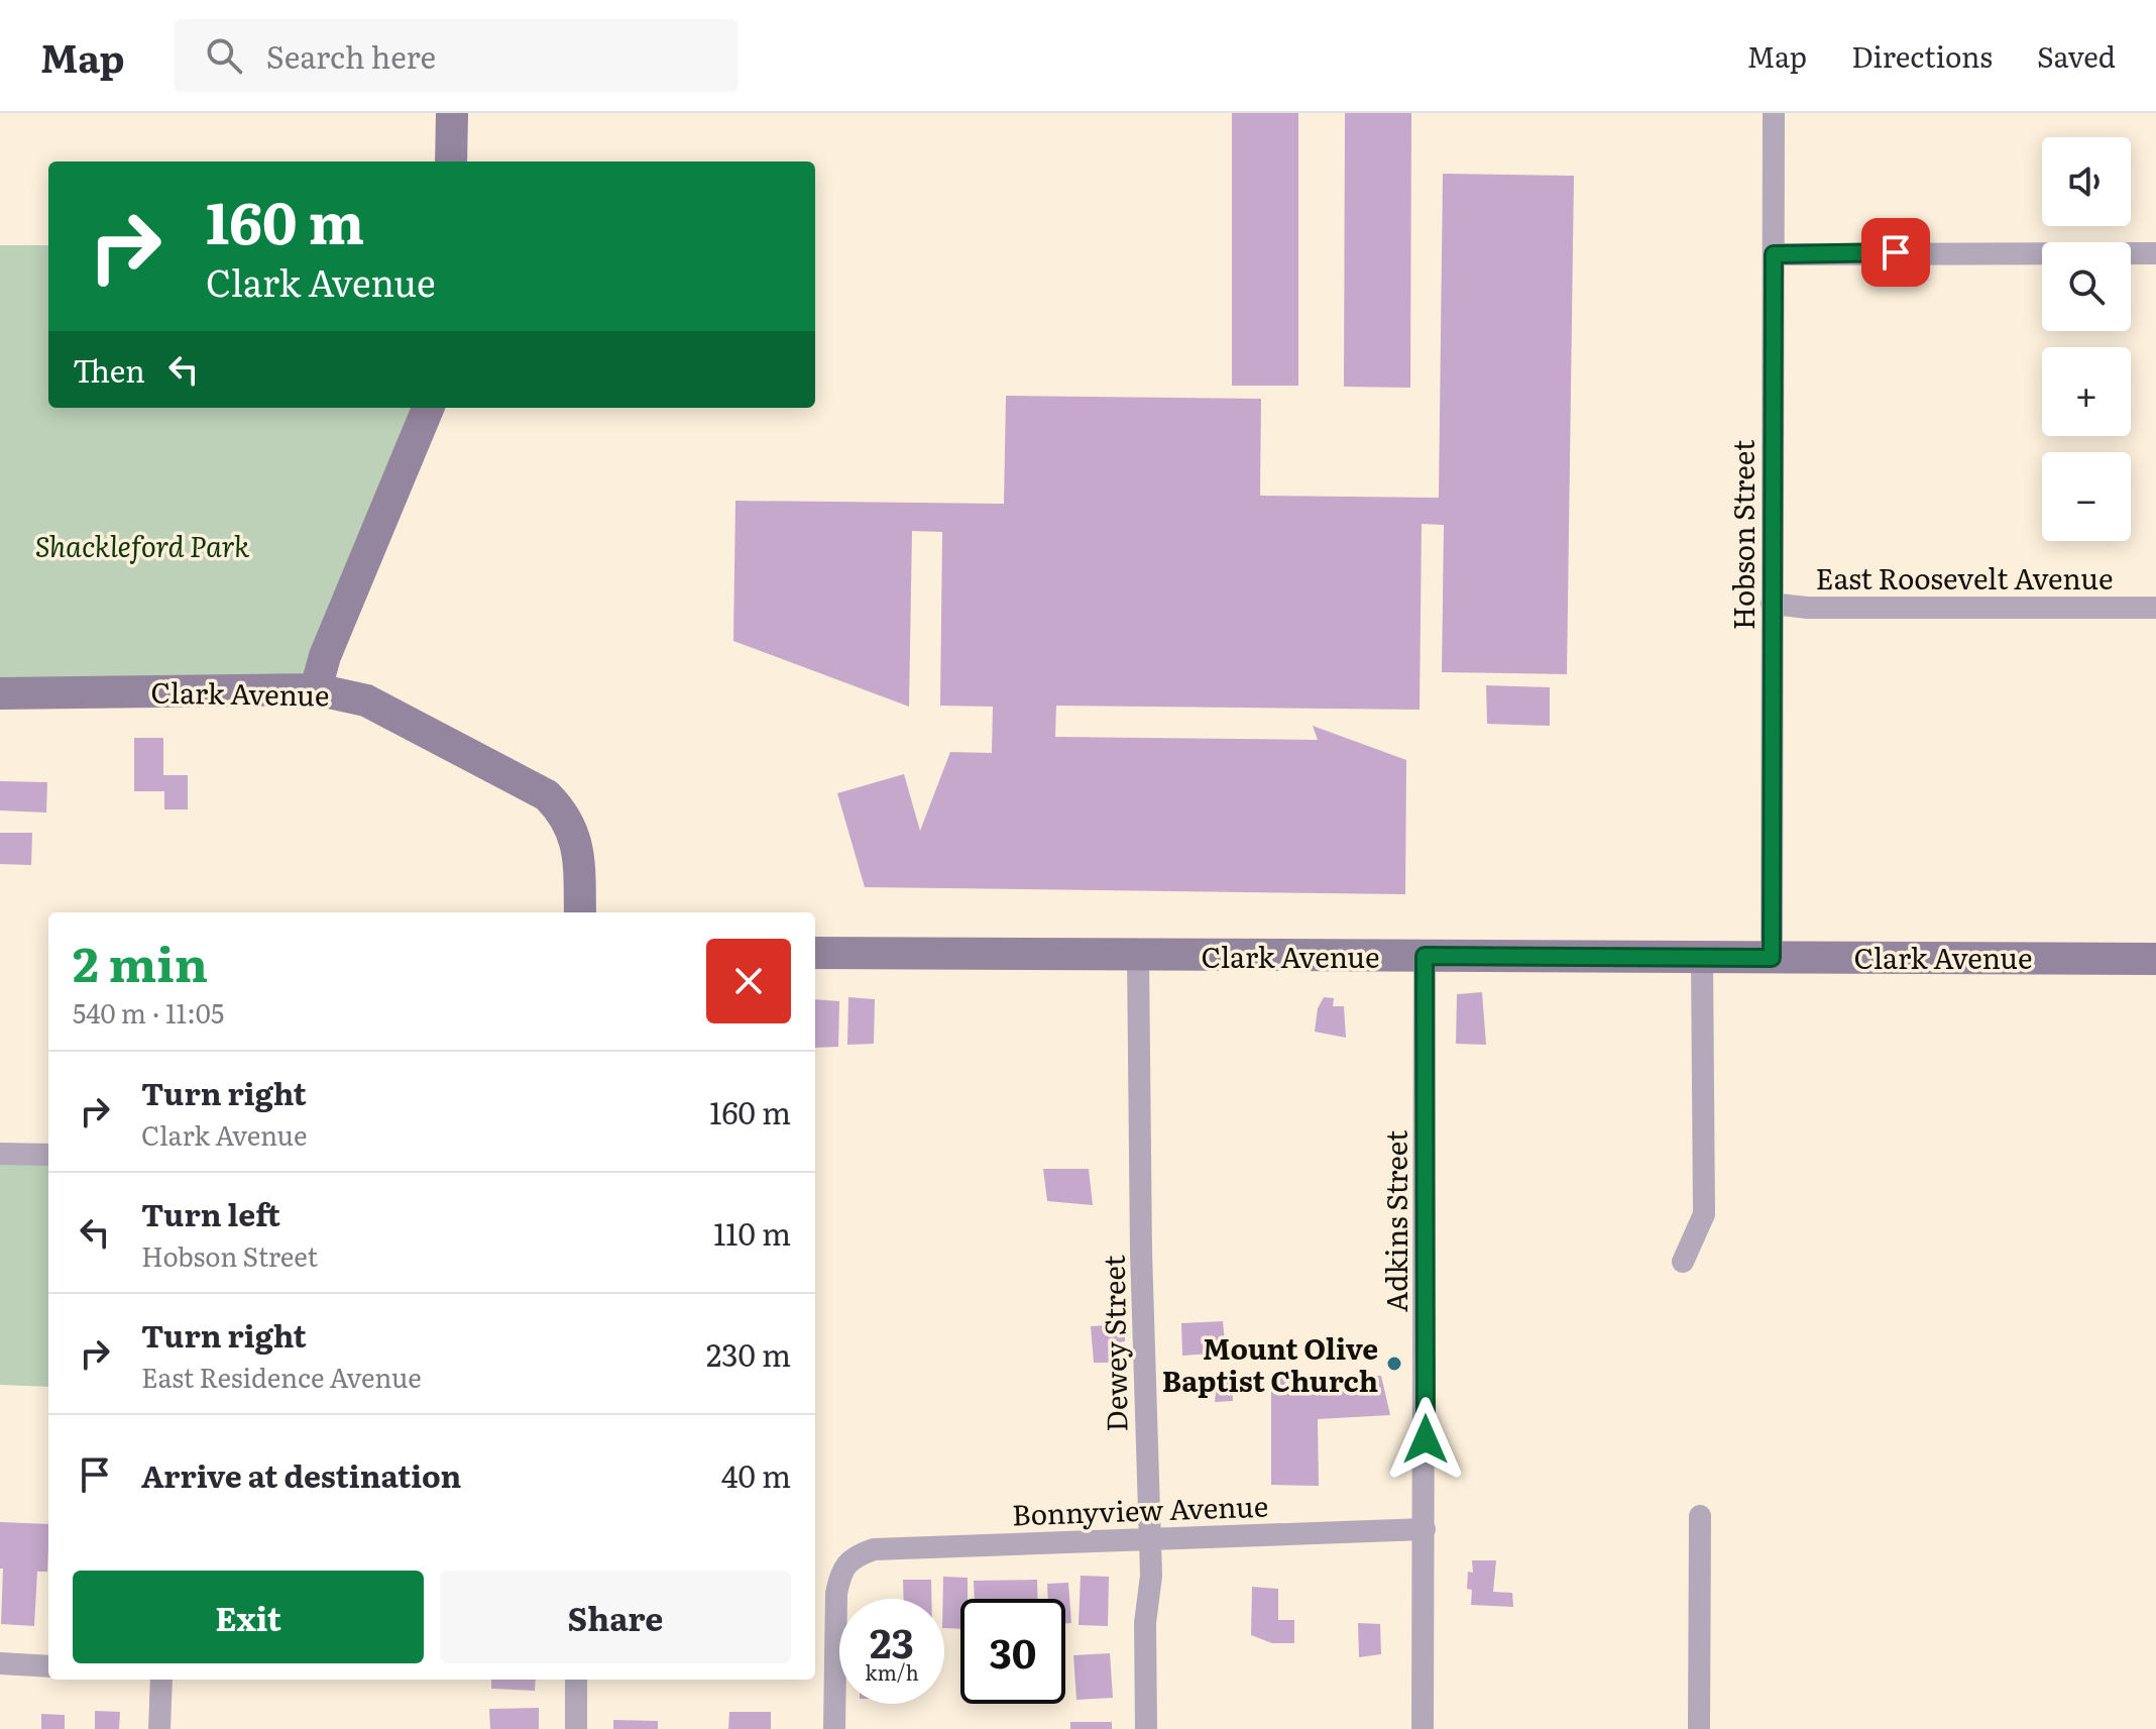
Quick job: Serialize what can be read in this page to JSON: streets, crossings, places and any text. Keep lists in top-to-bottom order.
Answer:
{
  "streets": {
    "street": [
      "Hobson Street",
      "East Roosevelt Avenue",
      "Clark Avenue",
      "Adkins Street",
      "Dewey Street",
      "Bonnyview Avenue"
    ]
  },
  "crossings": [
    ["Hobson Street", "East Roosevelt Avenue"],
    ["Hobson Street", "Clark Avenue"],
    ["Clark Avenue", "Adkins Street"],
    ["Clark Avenue", "Dewey Street"],
    ["Adkins Street", "Bonnyview Avenue"],
    ["Dewey Street", "Bonnyview Avenue"]
  ],
  "parks": ["Shackleford Park"],
  "places": ["Mount Olive Baptist Church"],
  "page": {
    "header": "Map",
    "search": "Search here",
    "nav": ["Map", "Directions", "Saved"],
    "map_buttons": ["+", "−"],
    "turn": ["160 m", "Clark Avenue"],
    "then": "Then",
    "heading": ["2 min", "540 m · 11:05"],
    "list": [
      {
        "name": "Turn right",
        "note": "Clark Avenue",
        "value": "160 m"
      },
      {
        "name": "Turn left",
        "note": "Hobson Street",
        "value": "110 m"
      },
      {
        "name": "Turn right",
        "note": "East Residence Avenue",
        "value": "230 m"
      },
      {
        "name": "Arrive at destination",
        "value": "40 m"
      }
    ],
    "buttons": ["Exit", "Share"],
    "speed": "23 km/h",
    "limit": "30"
  }
}
